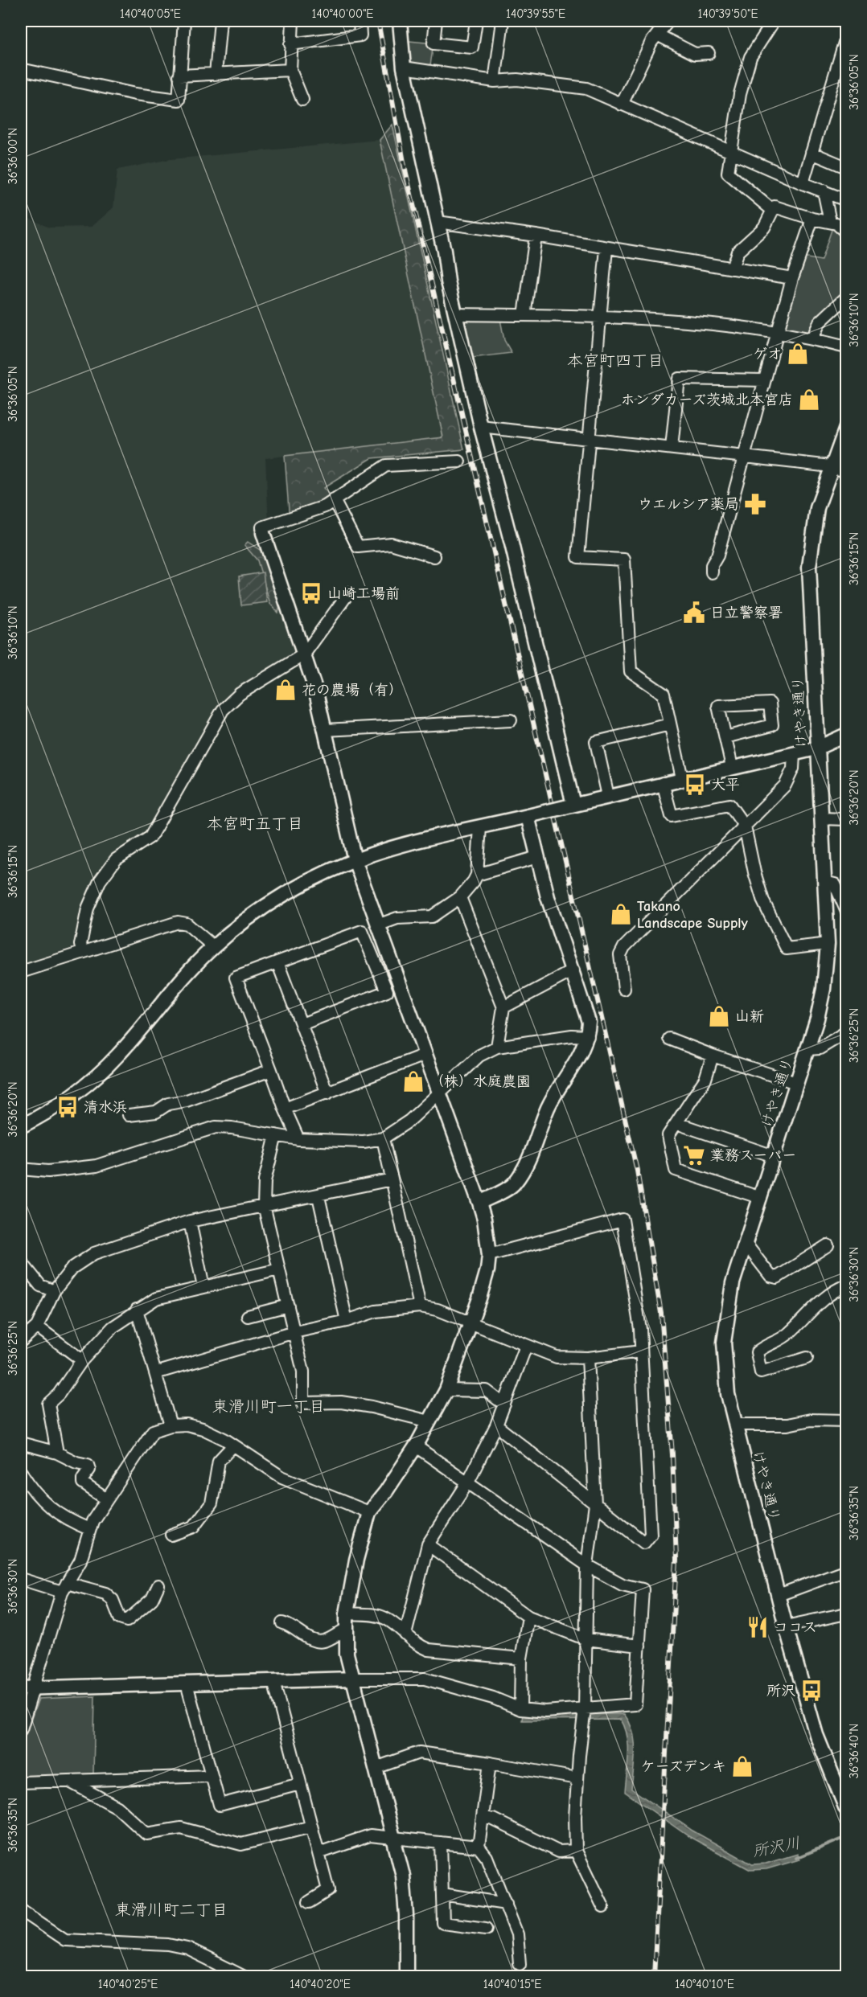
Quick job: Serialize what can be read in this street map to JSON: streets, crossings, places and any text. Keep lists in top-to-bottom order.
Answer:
{
  "streets": {
    "street": ["けやき通り"]
  },
  "districts": [
    "本宮町四丁目",
    "本宮町五丁目",
    "東滑川町一丁目",
    "東滑川町二丁目"
  ],
  "water": ["所沢川"],
  "places": {
    "shop": [
      "ゲオ",
      "ホンダカーズ茨城北本宮店",
      "花の農場（有）",
      "Takano Landscape Supply",
      "山新",
      "（株）水庭農園",
      "ケーズデンキ"
    ],
    "pharmacy": ["ウエルシア薬局"],
    "bus stop": [
      "山崎工場前",
      "大平",
      "清水浜",
      "所沢"
    ],
    "public building": ["日立警察署"],
    "supermarket": ["業務スーパー"],
    "restaurant": ["ココス"]
  },
  "coordinates": [
    "140°40'05\"E",
    "140°40'00\"E",
    "140°39'55\"E",
    "140°39'50\"E",
    "36°36'05\"N",
    "36°36'00\"N",
    "36°36'10\"N",
    "36°36'15\"N",
    "36°36'20\"N",
    "36°36'25\"N",
    "36°36'30\"N",
    "36°36'35\"N",
    "36°36'40\"N",
    "140°40'25\"E",
    "140°40'20\"E",
    "140°40'15\"E",
    "140°40'10\"E"
  ]
}
